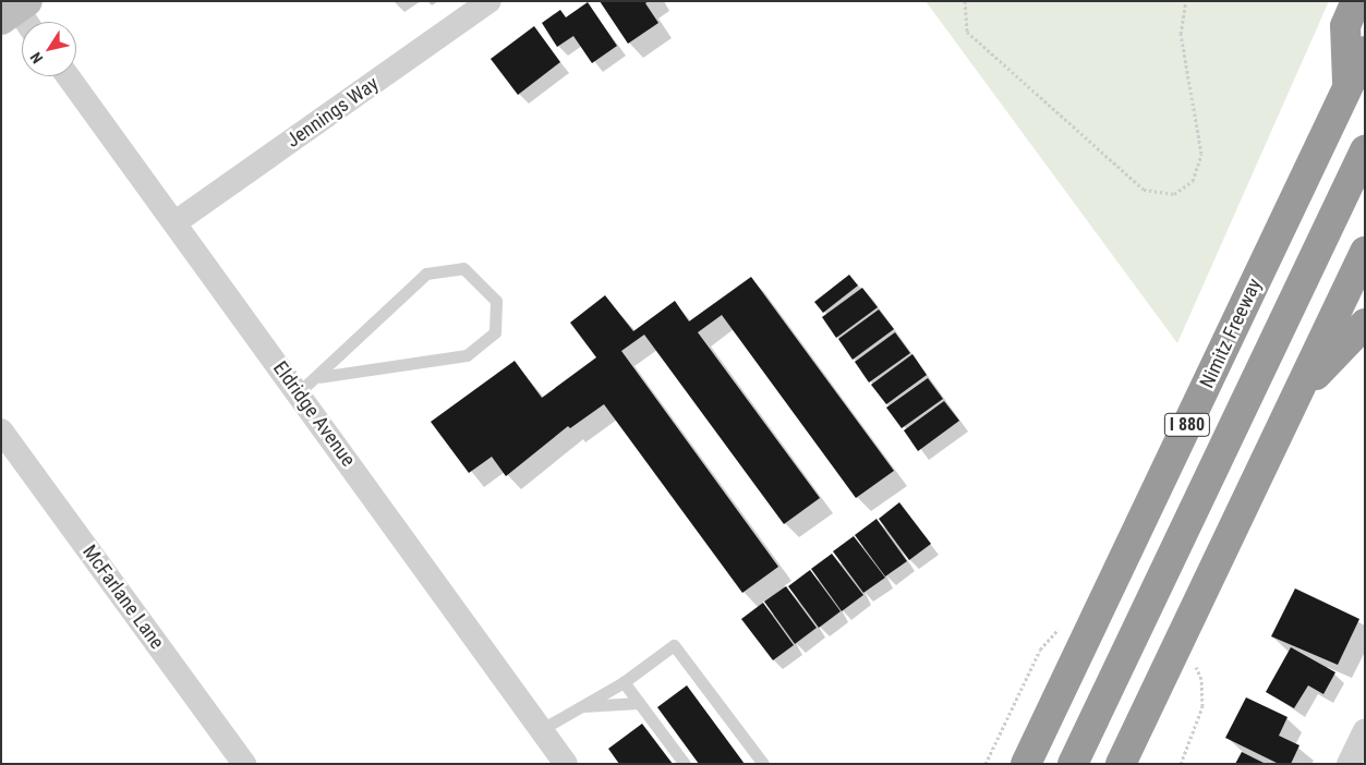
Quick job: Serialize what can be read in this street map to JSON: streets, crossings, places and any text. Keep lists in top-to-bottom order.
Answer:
{
  "streets": {
    "highway": ["Nimitz Freeway", "I 880"],
    "street": ["Jennings Way", "Eldridge Avenue", "McFarlane Lane"]
  },
  "crossings": [
    ["Jennings Way", "Eldridge Avenue"]
  ],
  "north": "bottom left"
}
